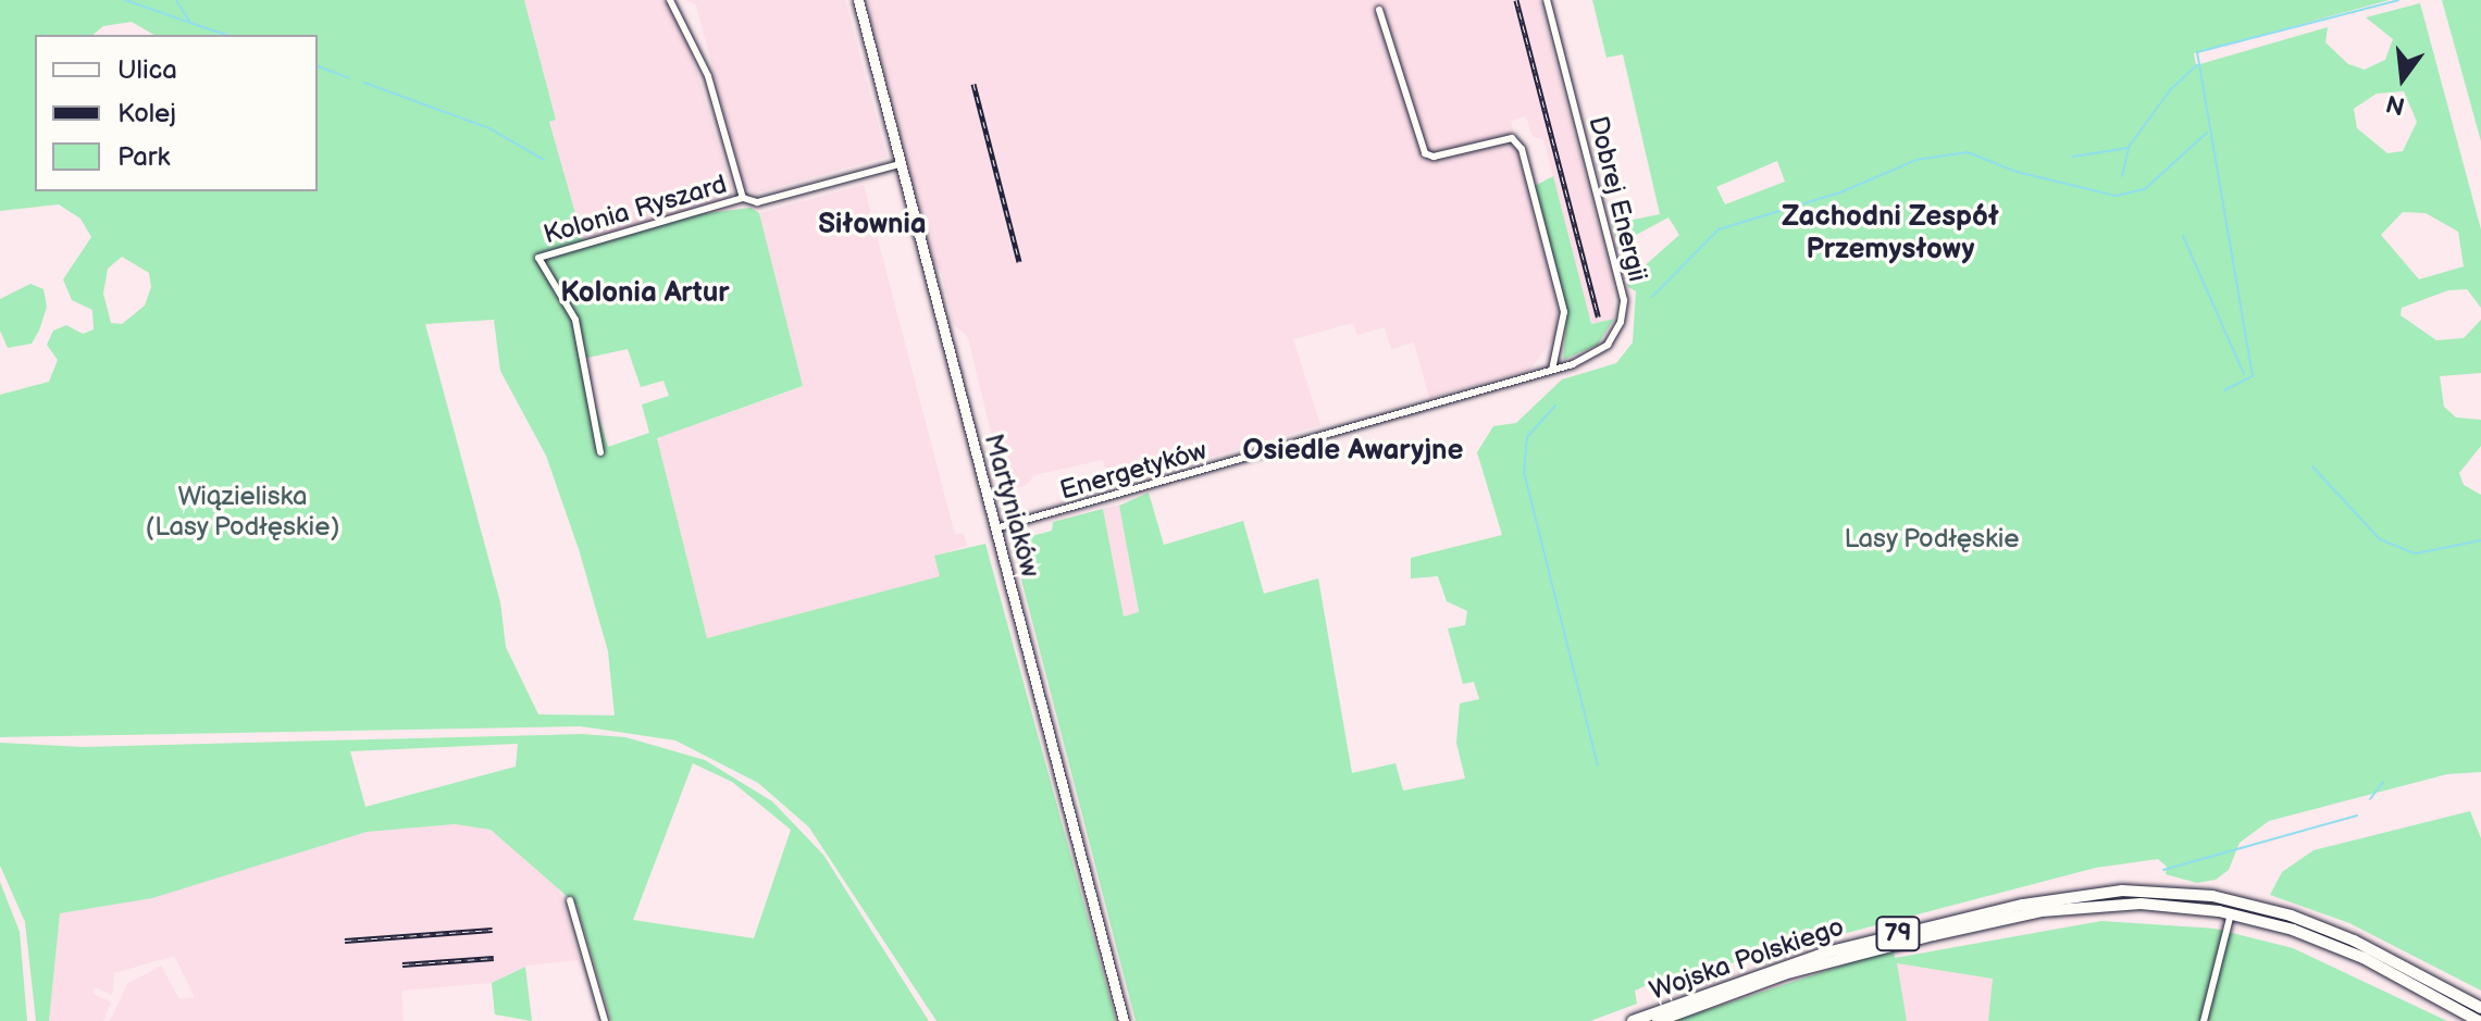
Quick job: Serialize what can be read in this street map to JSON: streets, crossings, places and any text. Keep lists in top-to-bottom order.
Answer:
{
  "streets": {
    "main road": ["Martyniaków", "79", "Wojska Polskiego"],
    "street": ["Dobrej Energii", "Kolonia Ryszard", "Energetyków"]
  },
  "crossings": [
    ["Dobrej Energii", "Energetyków"],
    ["Energetyków", "Martyniaków"],
    ["79", "Wojska Polskiego"]
  ],
  "districts": [
    "Zachodni Zespół Przemysłowy",
    "Siłownia",
    "Kolonia Artur",
    "Osiedle Awaryjne"
  ],
  "parks": ["Wiązieliska (Lasy Podłęskie)", "Lasy Podłęskie"],
  "legend": ["Ulica", "Kolej", "Park"],
  "north": "bottom"
}
